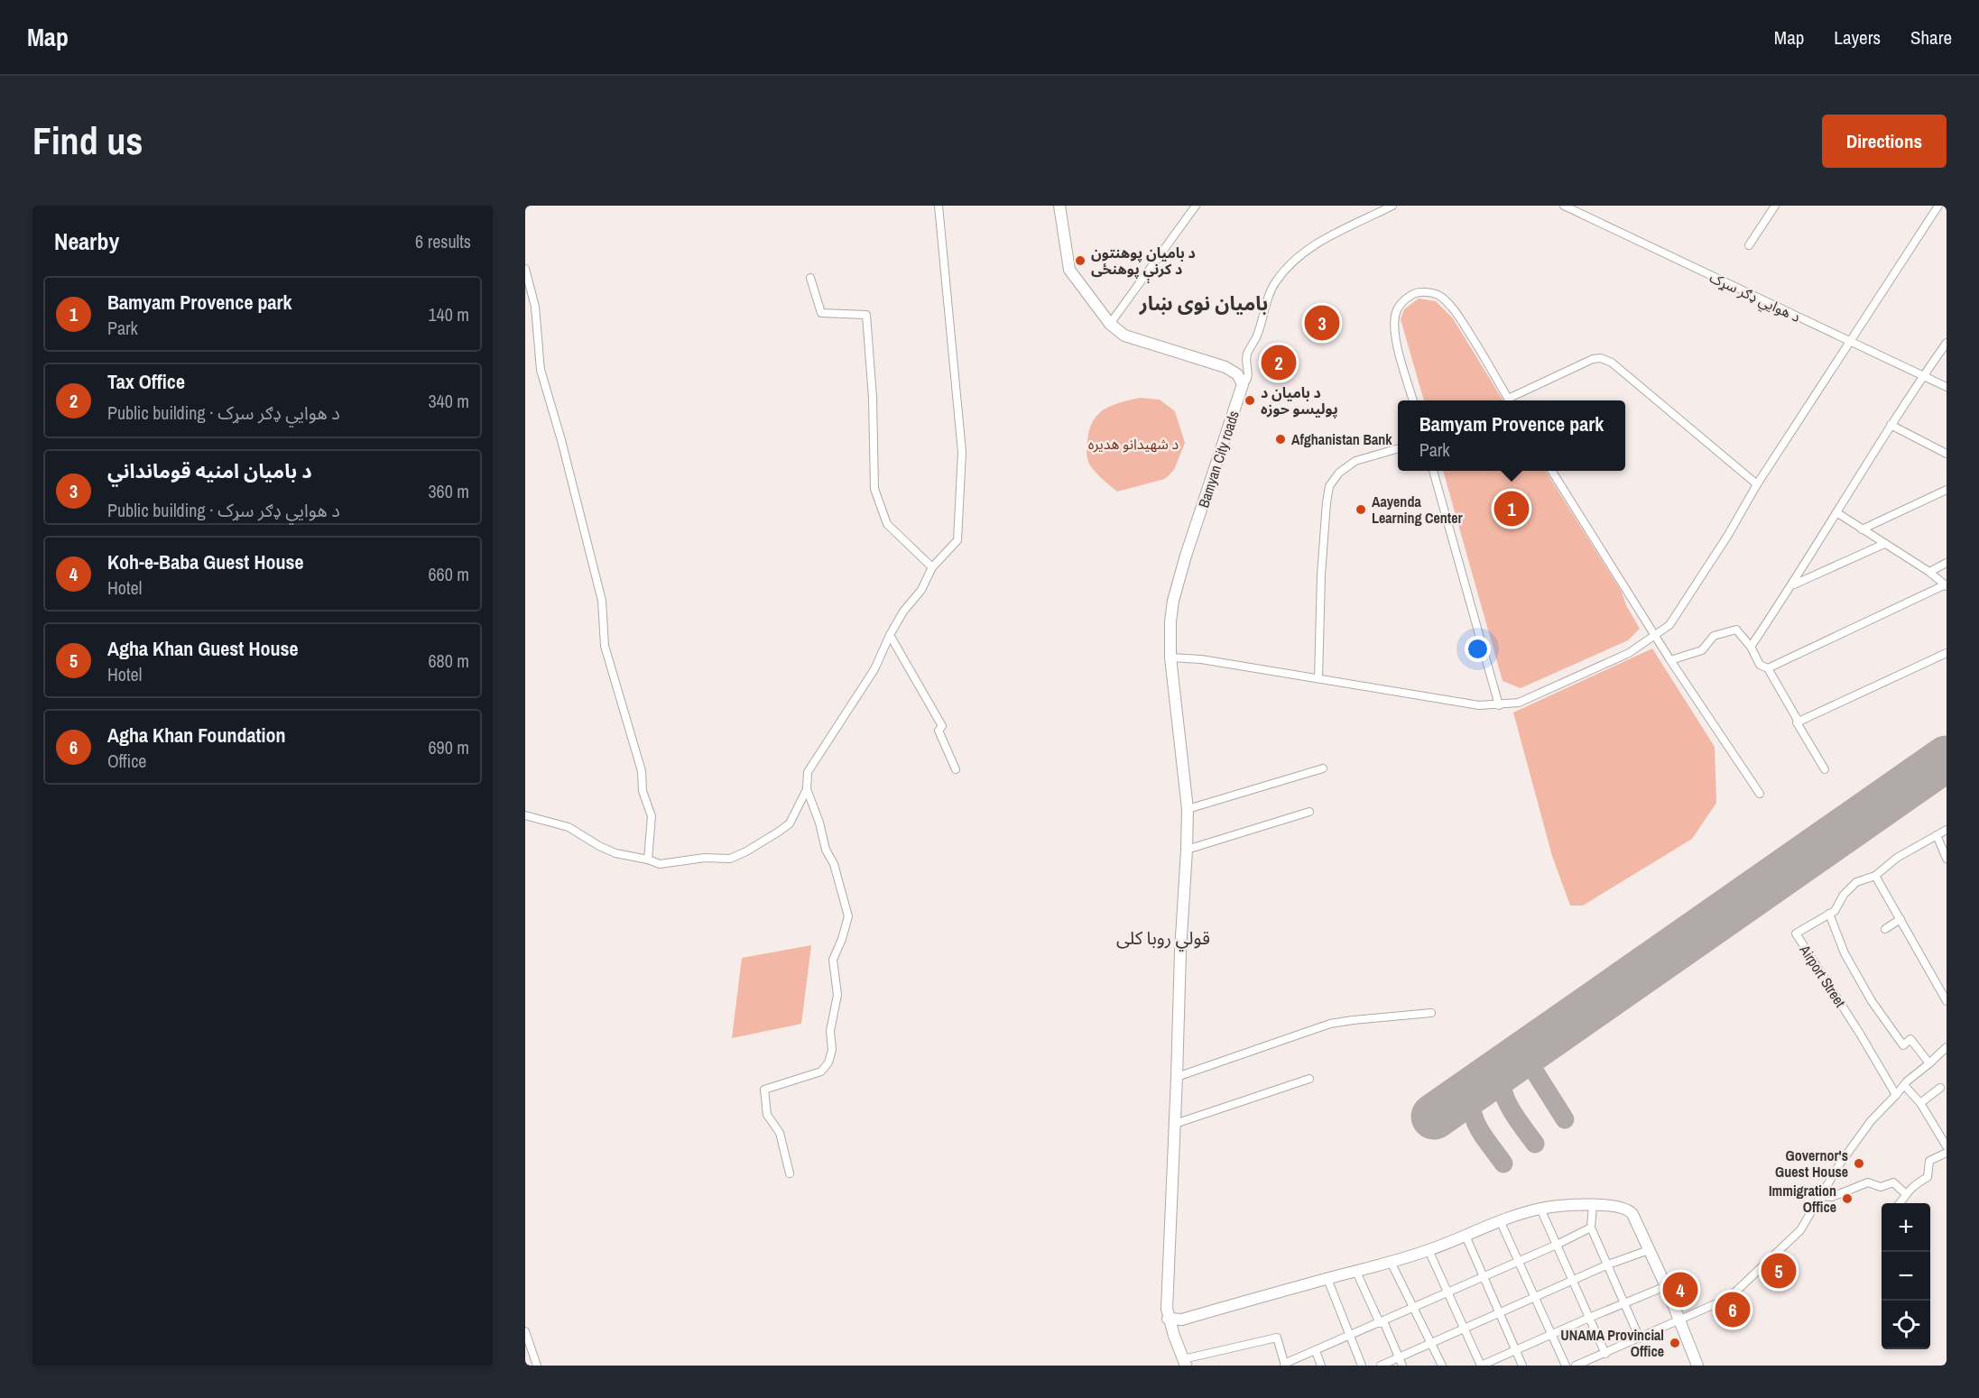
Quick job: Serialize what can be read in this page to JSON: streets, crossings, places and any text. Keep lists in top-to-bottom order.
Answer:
{
  "streets": {
    "street": ["د هوايي ډګر سړک", "Bamyan City roads", "Airport Street"]
  },
  "districts": ["باميان نوی ښار", "قولي روبا کلی"],
  "parks": ["د شهیدانو هدیره"],
  "places": [
    "د بامیان پوهنتون د کرنې پوهنځی",
    "د بامیان د پولیسو حوزه",
    "Afghanistan Bank",
    "Aayenda Learning Center",
    "Governor's Guest House",
    "Immigration Office",
    "UNAMA Provincial Office"
  ],
  "page": {
    "header": "Map",
    "nav": ["Map", "Layers", "Share"],
    "buttons": "Directions",
    "title": "Find us",
    "heading": ["Nearby", "6 results"],
    "list": [
      {
        "mark": "1",
        "name": "Bamyam Provence park",
        "note": "Park",
        "value": "140 m"
      },
      {
        "mark": "2",
        "name": "Tax Office",
        "note": "Public building · د هوايي ډګر سړک",
        "value": "340 m"
      },
      {
        "mark": "3",
        "name": "د بامیان امنیه قومانداني",
        "note": "Public building · د هوايي ډګر سړک",
        "value": "360 m"
      },
      {
        "mark": "4",
        "name": "Koh-e-Baba Guest House",
        "note": "Hotel",
        "value": "660 m"
      },
      {
        "mark": "5",
        "name": "Agha Khan Guest House",
        "note": "Hotel",
        "value": "680 m"
      },
      {
        "mark": "6",
        "name": "Agha Khan Foundation",
        "note": "Office",
        "value": "690 m"
      }
    ],
    "pins": [
      "3",
      "2",
      "1",
      "5",
      "4",
      "6"
    ],
    "popup": ["Bamyam Provence park", "Park"],
    "map_buttons": ["+", "−"]
  }
}
